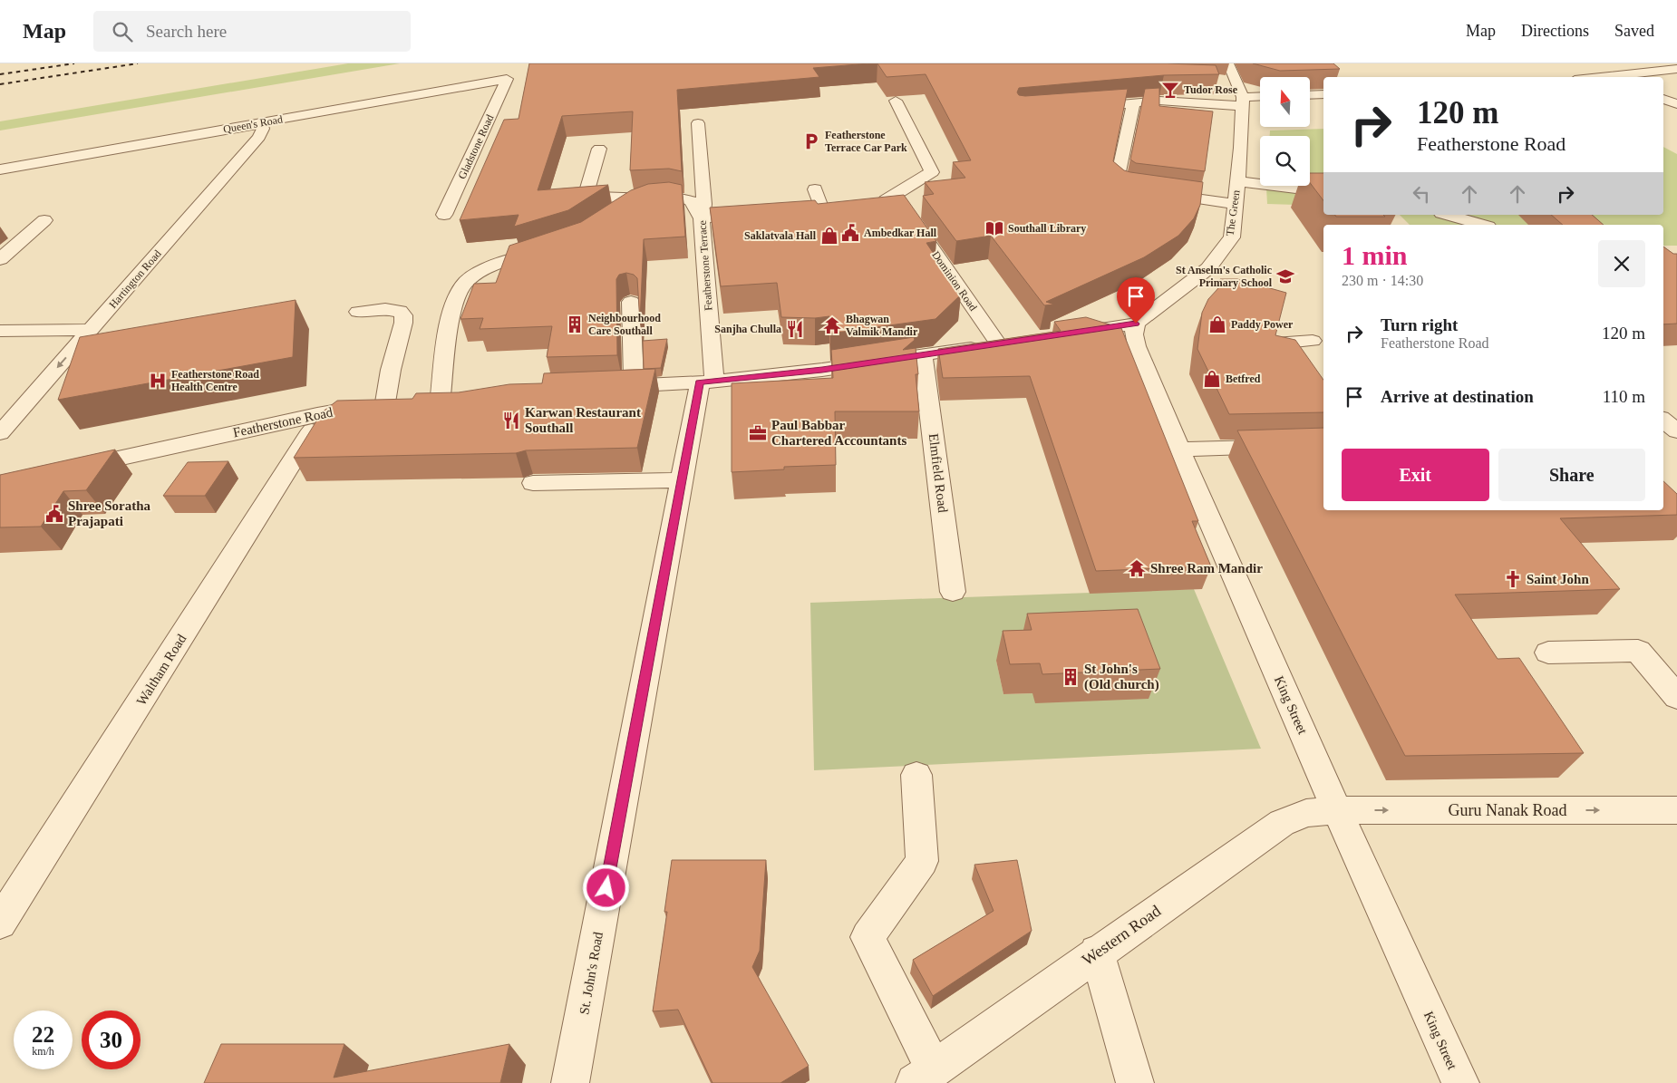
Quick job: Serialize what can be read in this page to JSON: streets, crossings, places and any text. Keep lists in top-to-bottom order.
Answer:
{
  "streets": {
    "street": [
      "Queen's Road",
      "Gladstone Road",
      "The Green",
      "Featherstone Terrace",
      "Hartington Road",
      "Dominion Road",
      "Featherstone Road",
      "Elmfield Road",
      "Waltham Road",
      "King Street",
      "Guru Nanak Road",
      "Western Road",
      "St. John's Road"
    ]
  },
  "crossings": [
    ["Queen's Road", "Gladstone Road"],
    ["Queen's Road", "Hartington Road"],
    ["The Green", "King Street"],
    ["Featherstone Terrace", "St. John's Road"],
    ["Dominion Road", "Elmfield Road"],
    ["Featherstone Road", "Waltham Road"],
    ["King Street", "Guru Nanak Road"],
    ["King Street", "Western Road"],
    ["Guru Nanak Road", "Western Road"]
  ],
  "one_way": ["Guru Nanak Road"],
  "places": {
    "bar": ["Tudor Rose"],
    "parking": ["Featherstone Terrace Car Park"],
    "library": ["Southall Library"],
    "public building": ["Ambedkar Hall", "Shree Soratha Prajapati"],
    "shop": ["Saklatvala Hall", "Paddy Power", "Betfred"],
    "school or university": ["St Anselm's Catholic Primary School"],
    "building": ["Neighbourhood Care Southall", "St John's (Old church)"],
    "temple": ["Bhagwan Valmik Mandir", "Shree Ram Mandir"],
    "restaurant": ["Sanjha Chulla", "Karwan Restaurant Southall"],
    "hospital": ["Featherstone Road Health Centre"],
    "office": ["Paul Babbar Chartered Accountants"],
    "church": ["Saint John"]
  },
  "north": "top",
  "page": {
    "header": "Map",
    "search": "Search here",
    "nav": ["Map", "Directions", "Saved"],
    "turn": ["120 m", "Featherstone Road"],
    "heading": ["1 min", "230 m · 14:30"],
    "list": [
      {
        "name": "Turn right",
        "note": "Featherstone Road",
        "value": "120 m"
      },
      {
        "name": "Arrive at destination",
        "value": "110 m"
      }
    ],
    "buttons": ["Exit", "Share"],
    "speed": "22 km/h",
    "limit": "30"
  }
}
